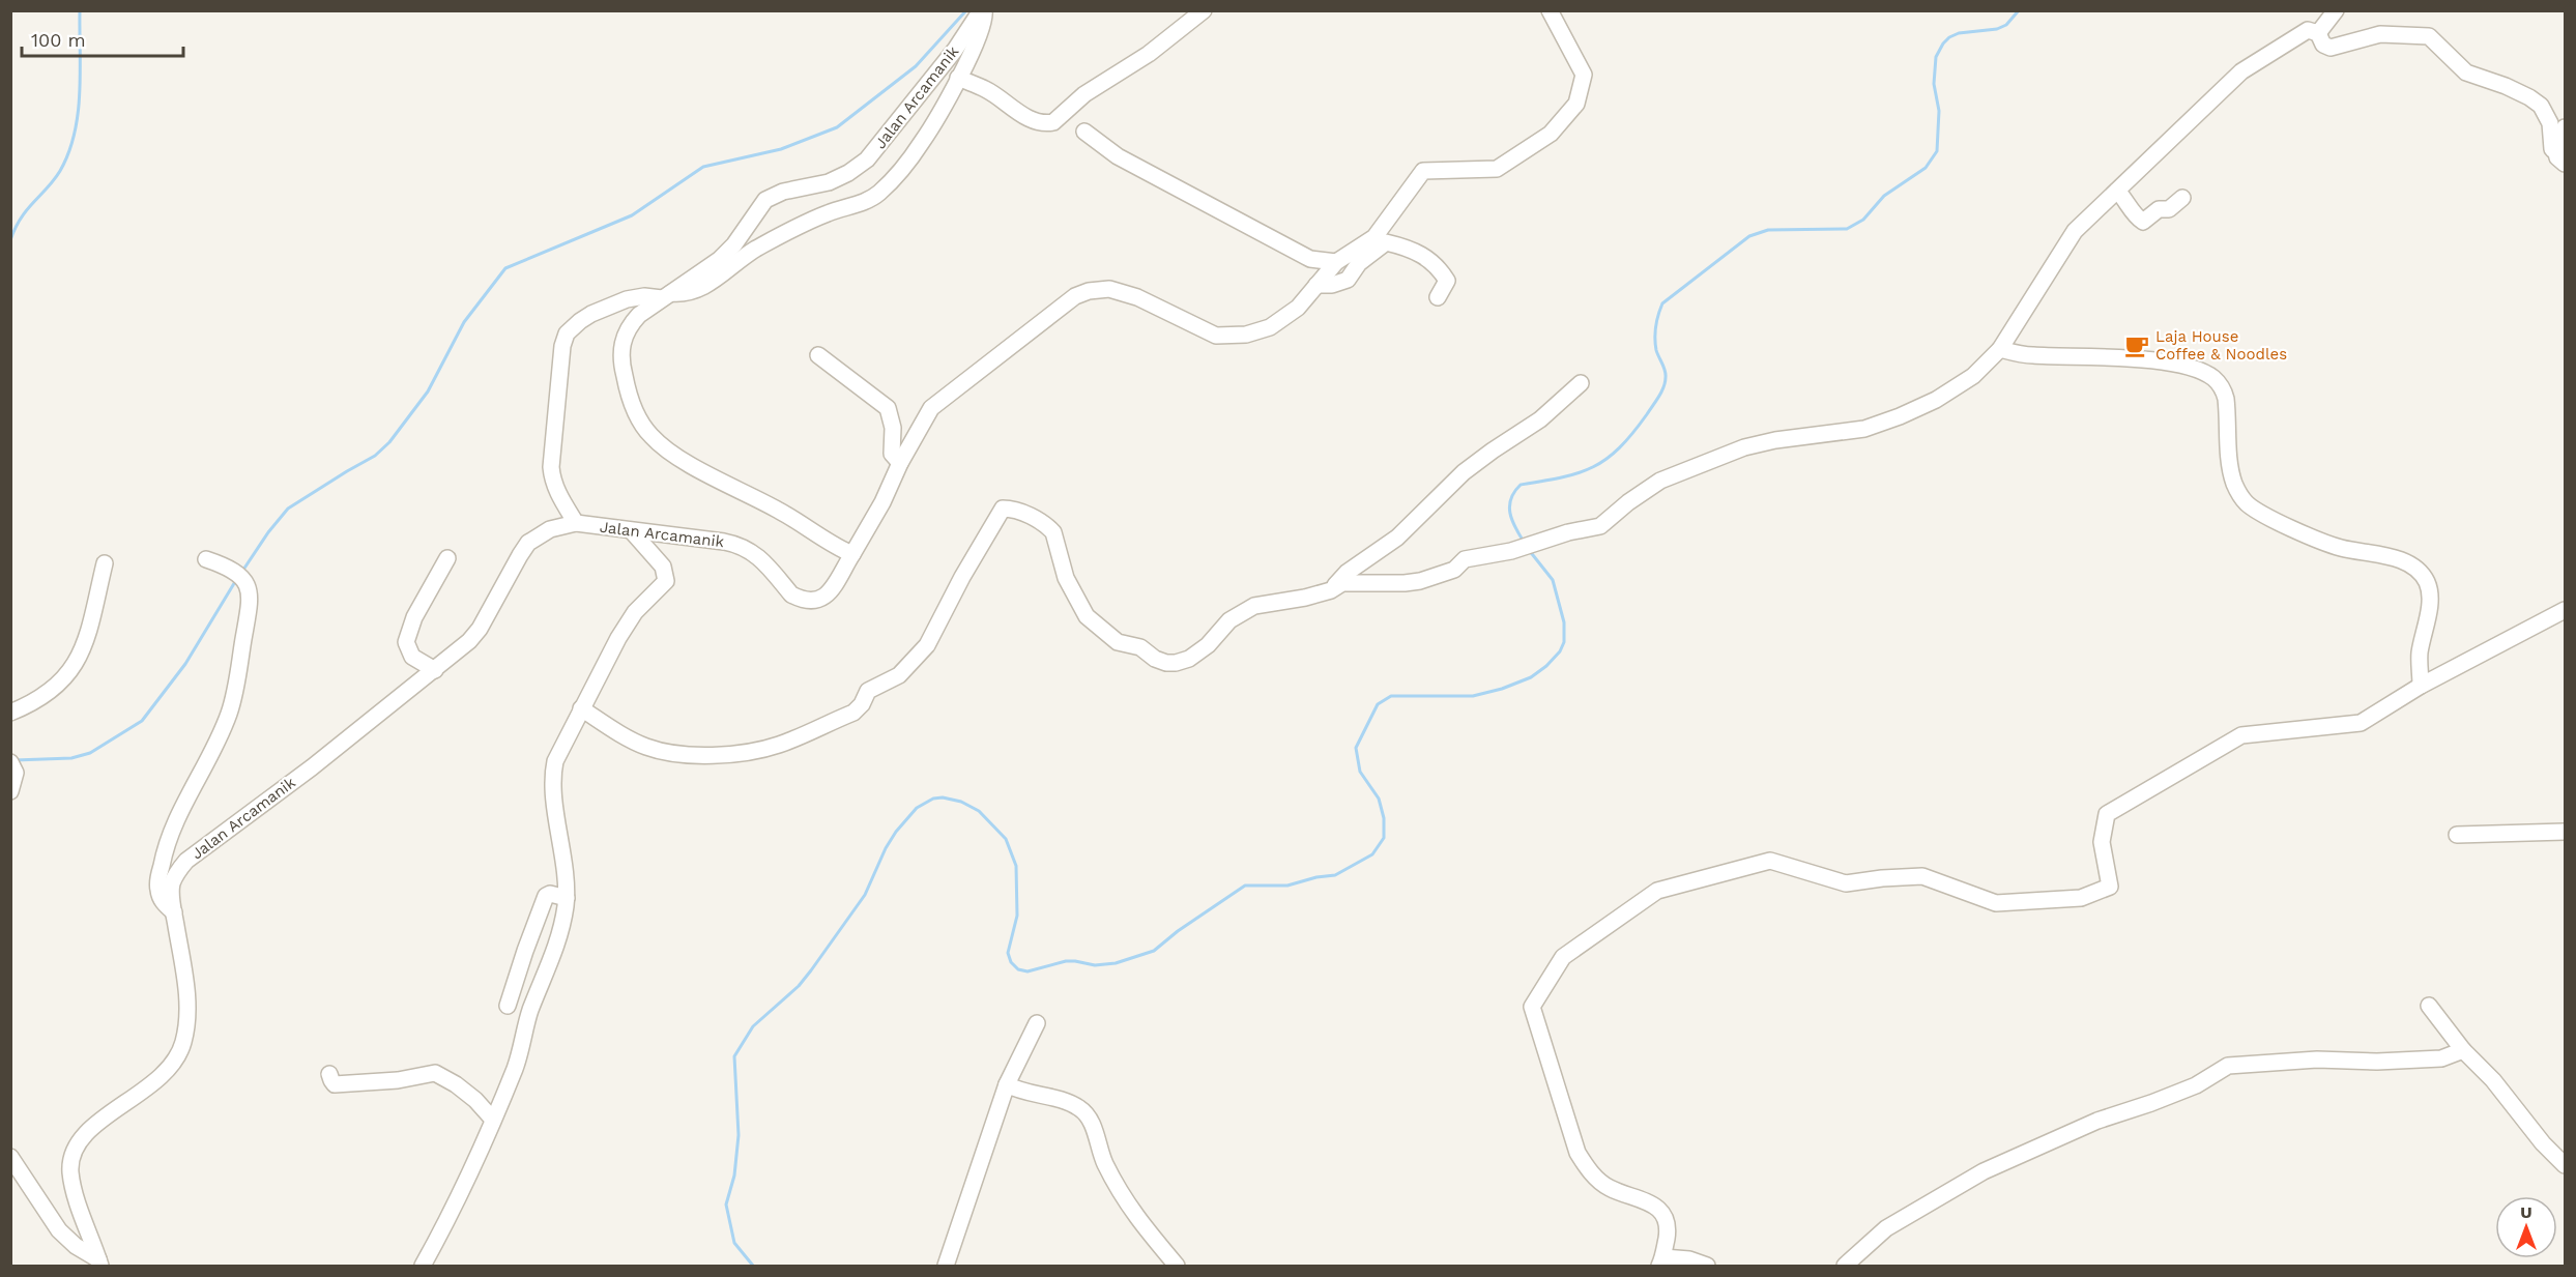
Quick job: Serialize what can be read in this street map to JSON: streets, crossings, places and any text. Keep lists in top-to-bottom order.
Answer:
{
  "streets": {
    "street": ["Jalan Arcamanik"]
  },
  "places": {
    "cafe": ["Laja House Coffee & Noodles"]
  },
  "scale_bar": "100 m",
  "north": "top"
}
